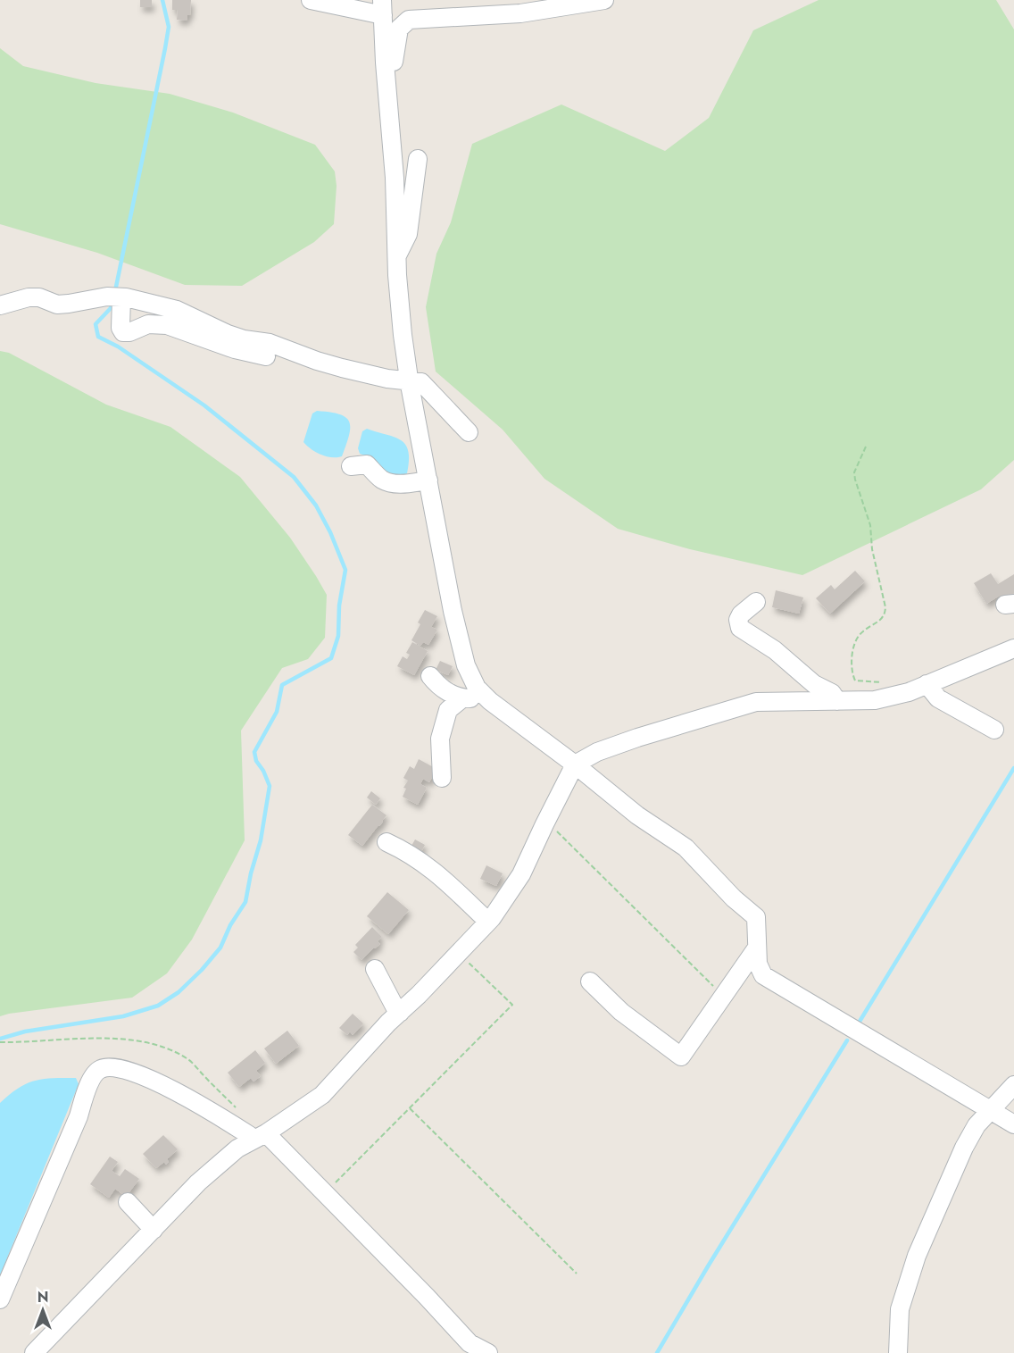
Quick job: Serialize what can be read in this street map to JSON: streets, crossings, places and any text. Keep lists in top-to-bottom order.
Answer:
{
  "north": "top"
}
